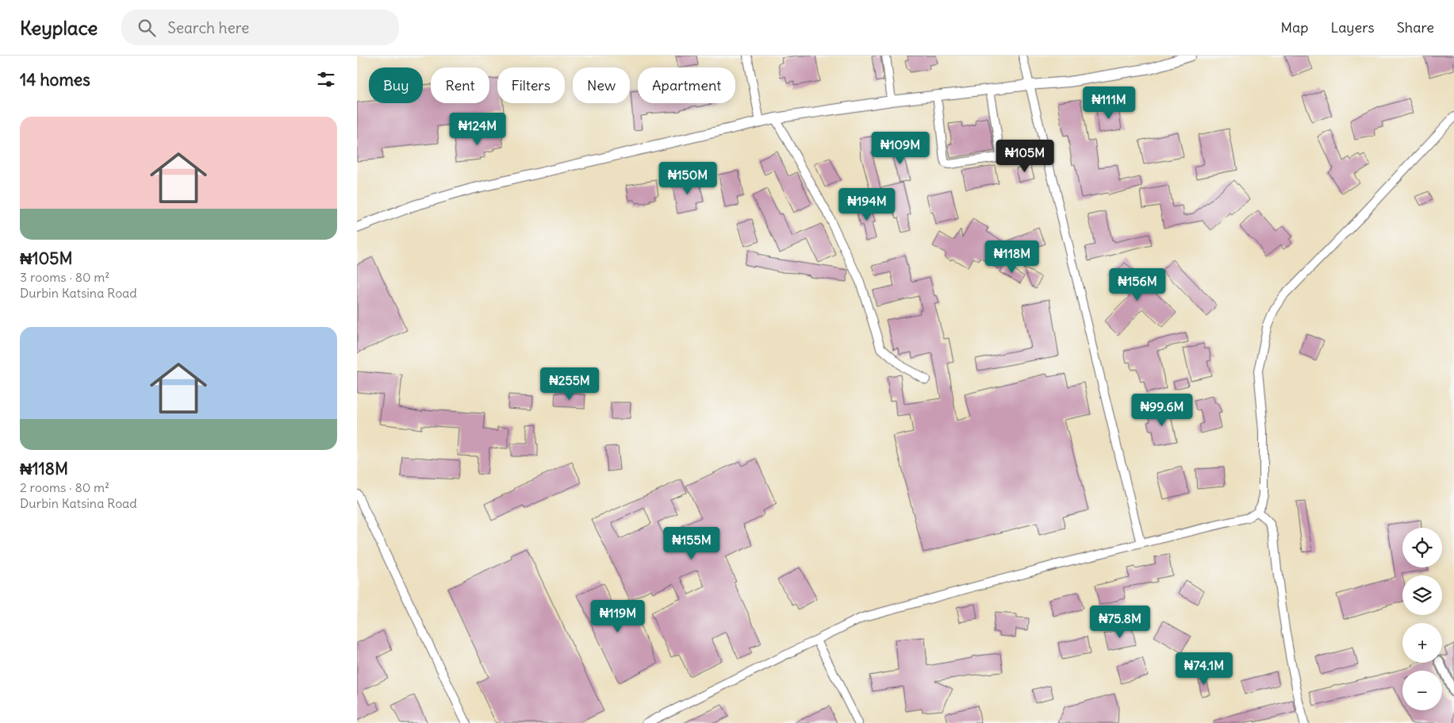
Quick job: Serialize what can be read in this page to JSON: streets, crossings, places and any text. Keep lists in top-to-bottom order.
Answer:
{
  "page": {
    "header": "Keyplace",
    "search": "Search here",
    "nav": ["Map", "Layers", "Share"],
    "heading": "14 homes",
    "chip": [
      "Buy",
      "Rent",
      "Filters",
      "New",
      "Apartment"
    ],
    "price": [
      "₦111M",
      "₦124M",
      "₦109M",
      "₦105M",
      "₦150M",
      "₦194M",
      "₦118M",
      "₦156M",
      "₦255M",
      "₦99.6M",
      "₦155M",
      "₦119M",
      "₦75.8M",
      "₦74.1M"
    ],
    "list": [
      {
        "name": "₦105M",
        "note": "3 rooms · 80 m² · Durbin Katsina Road"
      },
      {
        "name": "₦118M",
        "note": "2 rooms · 80 m² · Durbin Katsina Road"
      }
    ],
    "map_buttons": ["+", "−"]
  }
}
